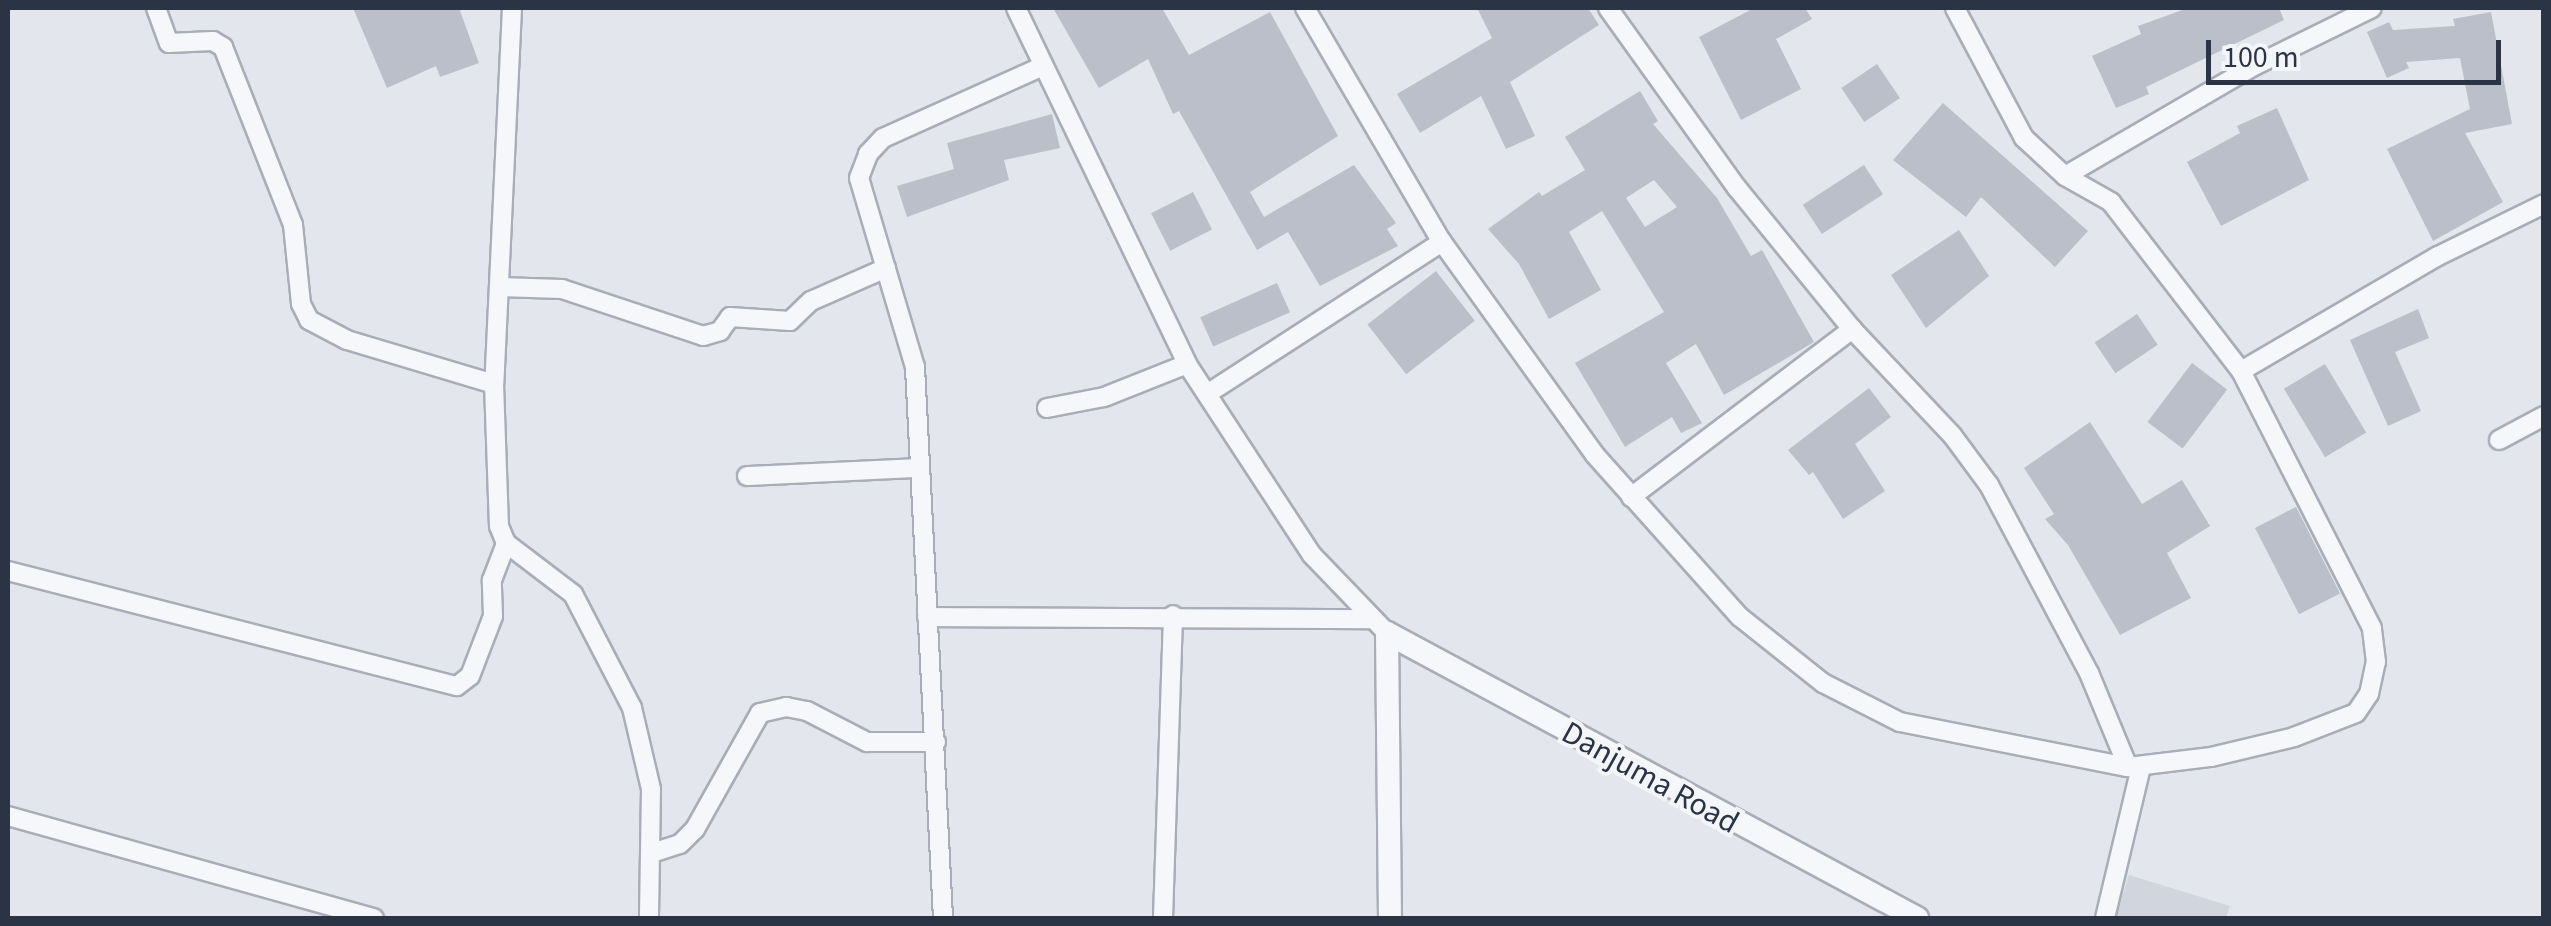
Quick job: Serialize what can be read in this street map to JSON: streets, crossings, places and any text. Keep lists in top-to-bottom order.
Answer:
{
  "streets": {
    "street": ["Danjuma Road"]
  },
  "scale_bar": "100 m"
}
